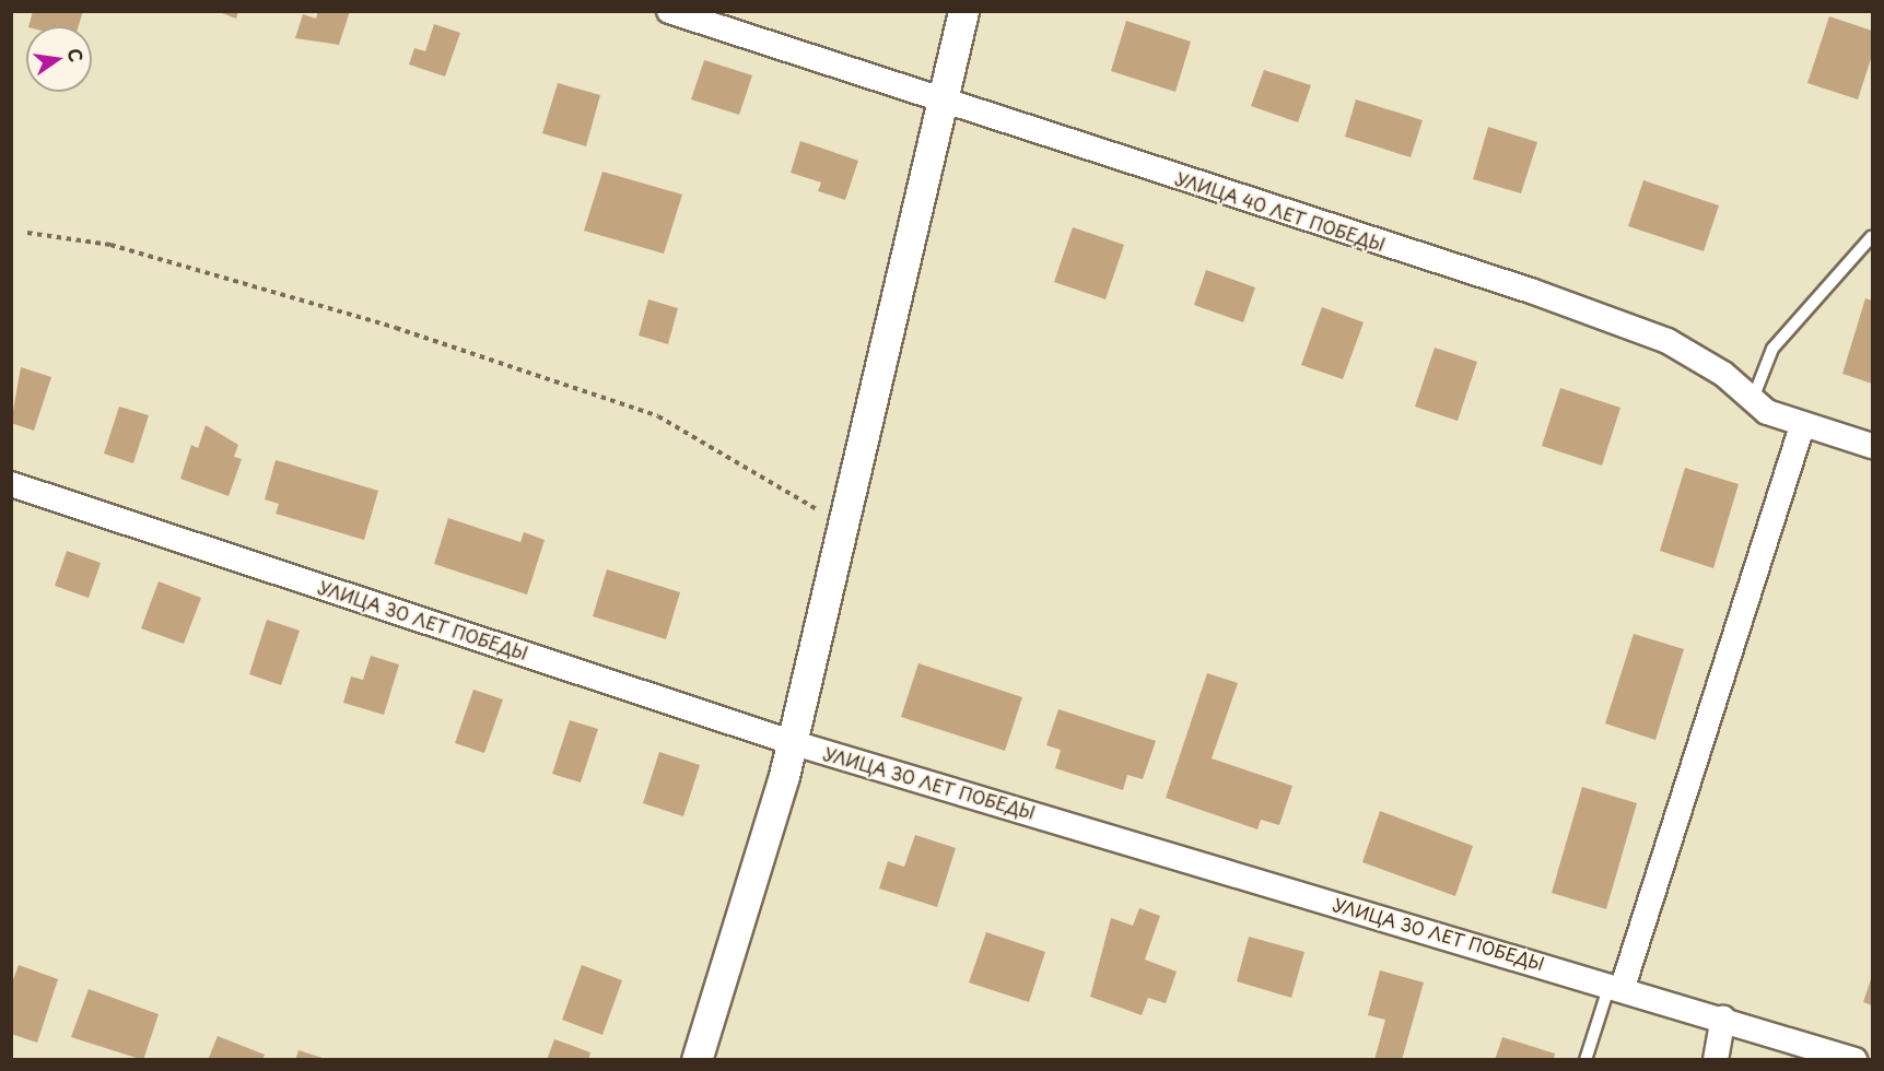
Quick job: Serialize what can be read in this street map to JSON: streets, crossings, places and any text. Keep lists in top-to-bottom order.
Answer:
{
  "streets": {
    "street": ["УЛИЦА 40 ЛЕТ ПОБЕДЫ", "УЛИЦА 30 ЛЕТ ПОБЕДЫ"]
  },
  "north": "right"
}
